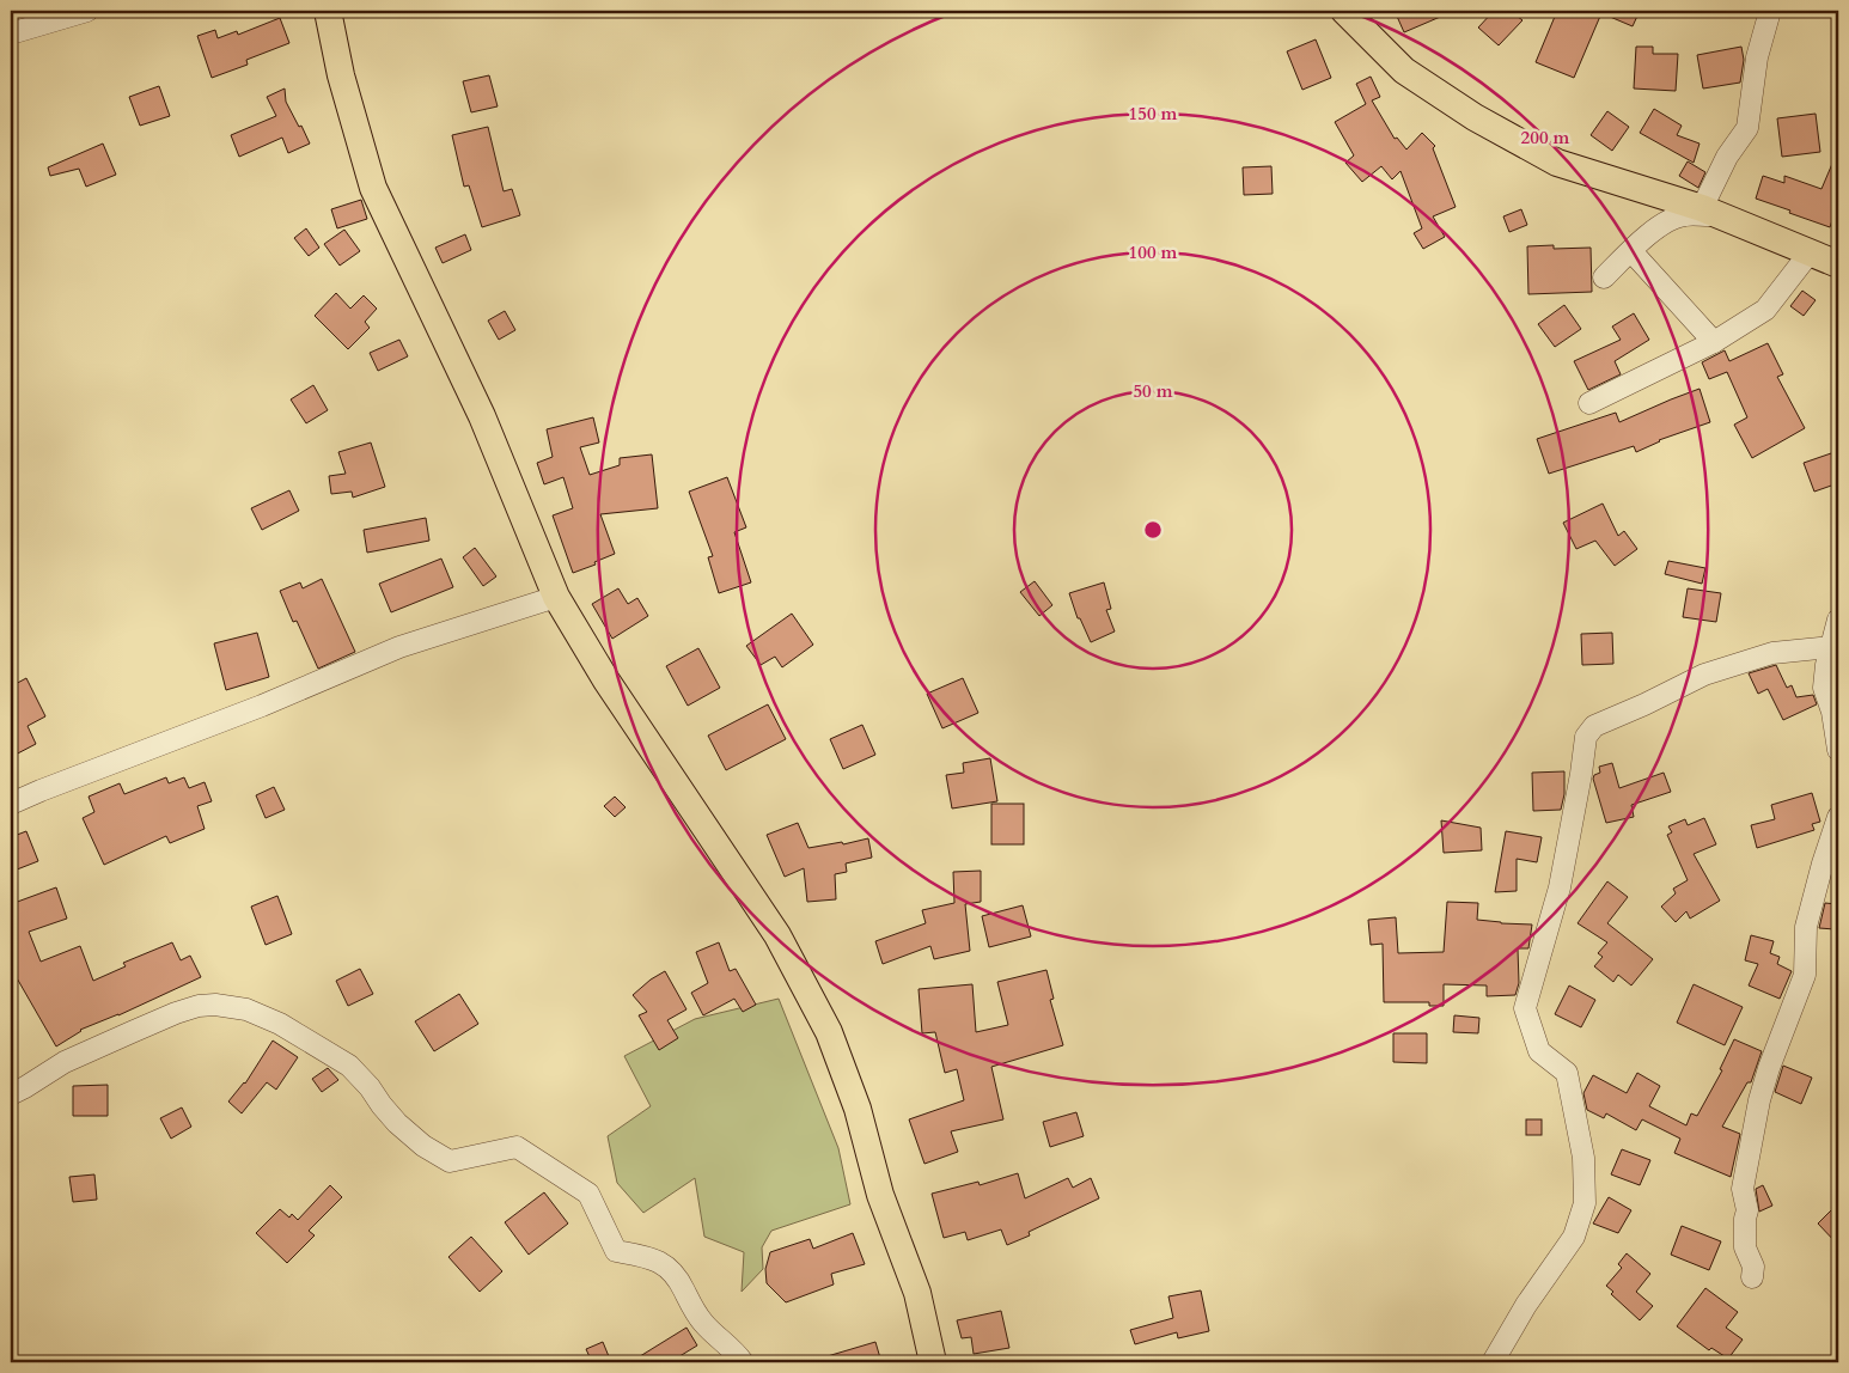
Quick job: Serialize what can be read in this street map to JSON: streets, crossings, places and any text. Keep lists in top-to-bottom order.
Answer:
{
  "rings": [
    "150 m",
    "200 m",
    "100 m",
    "50 m"
  ]
}
